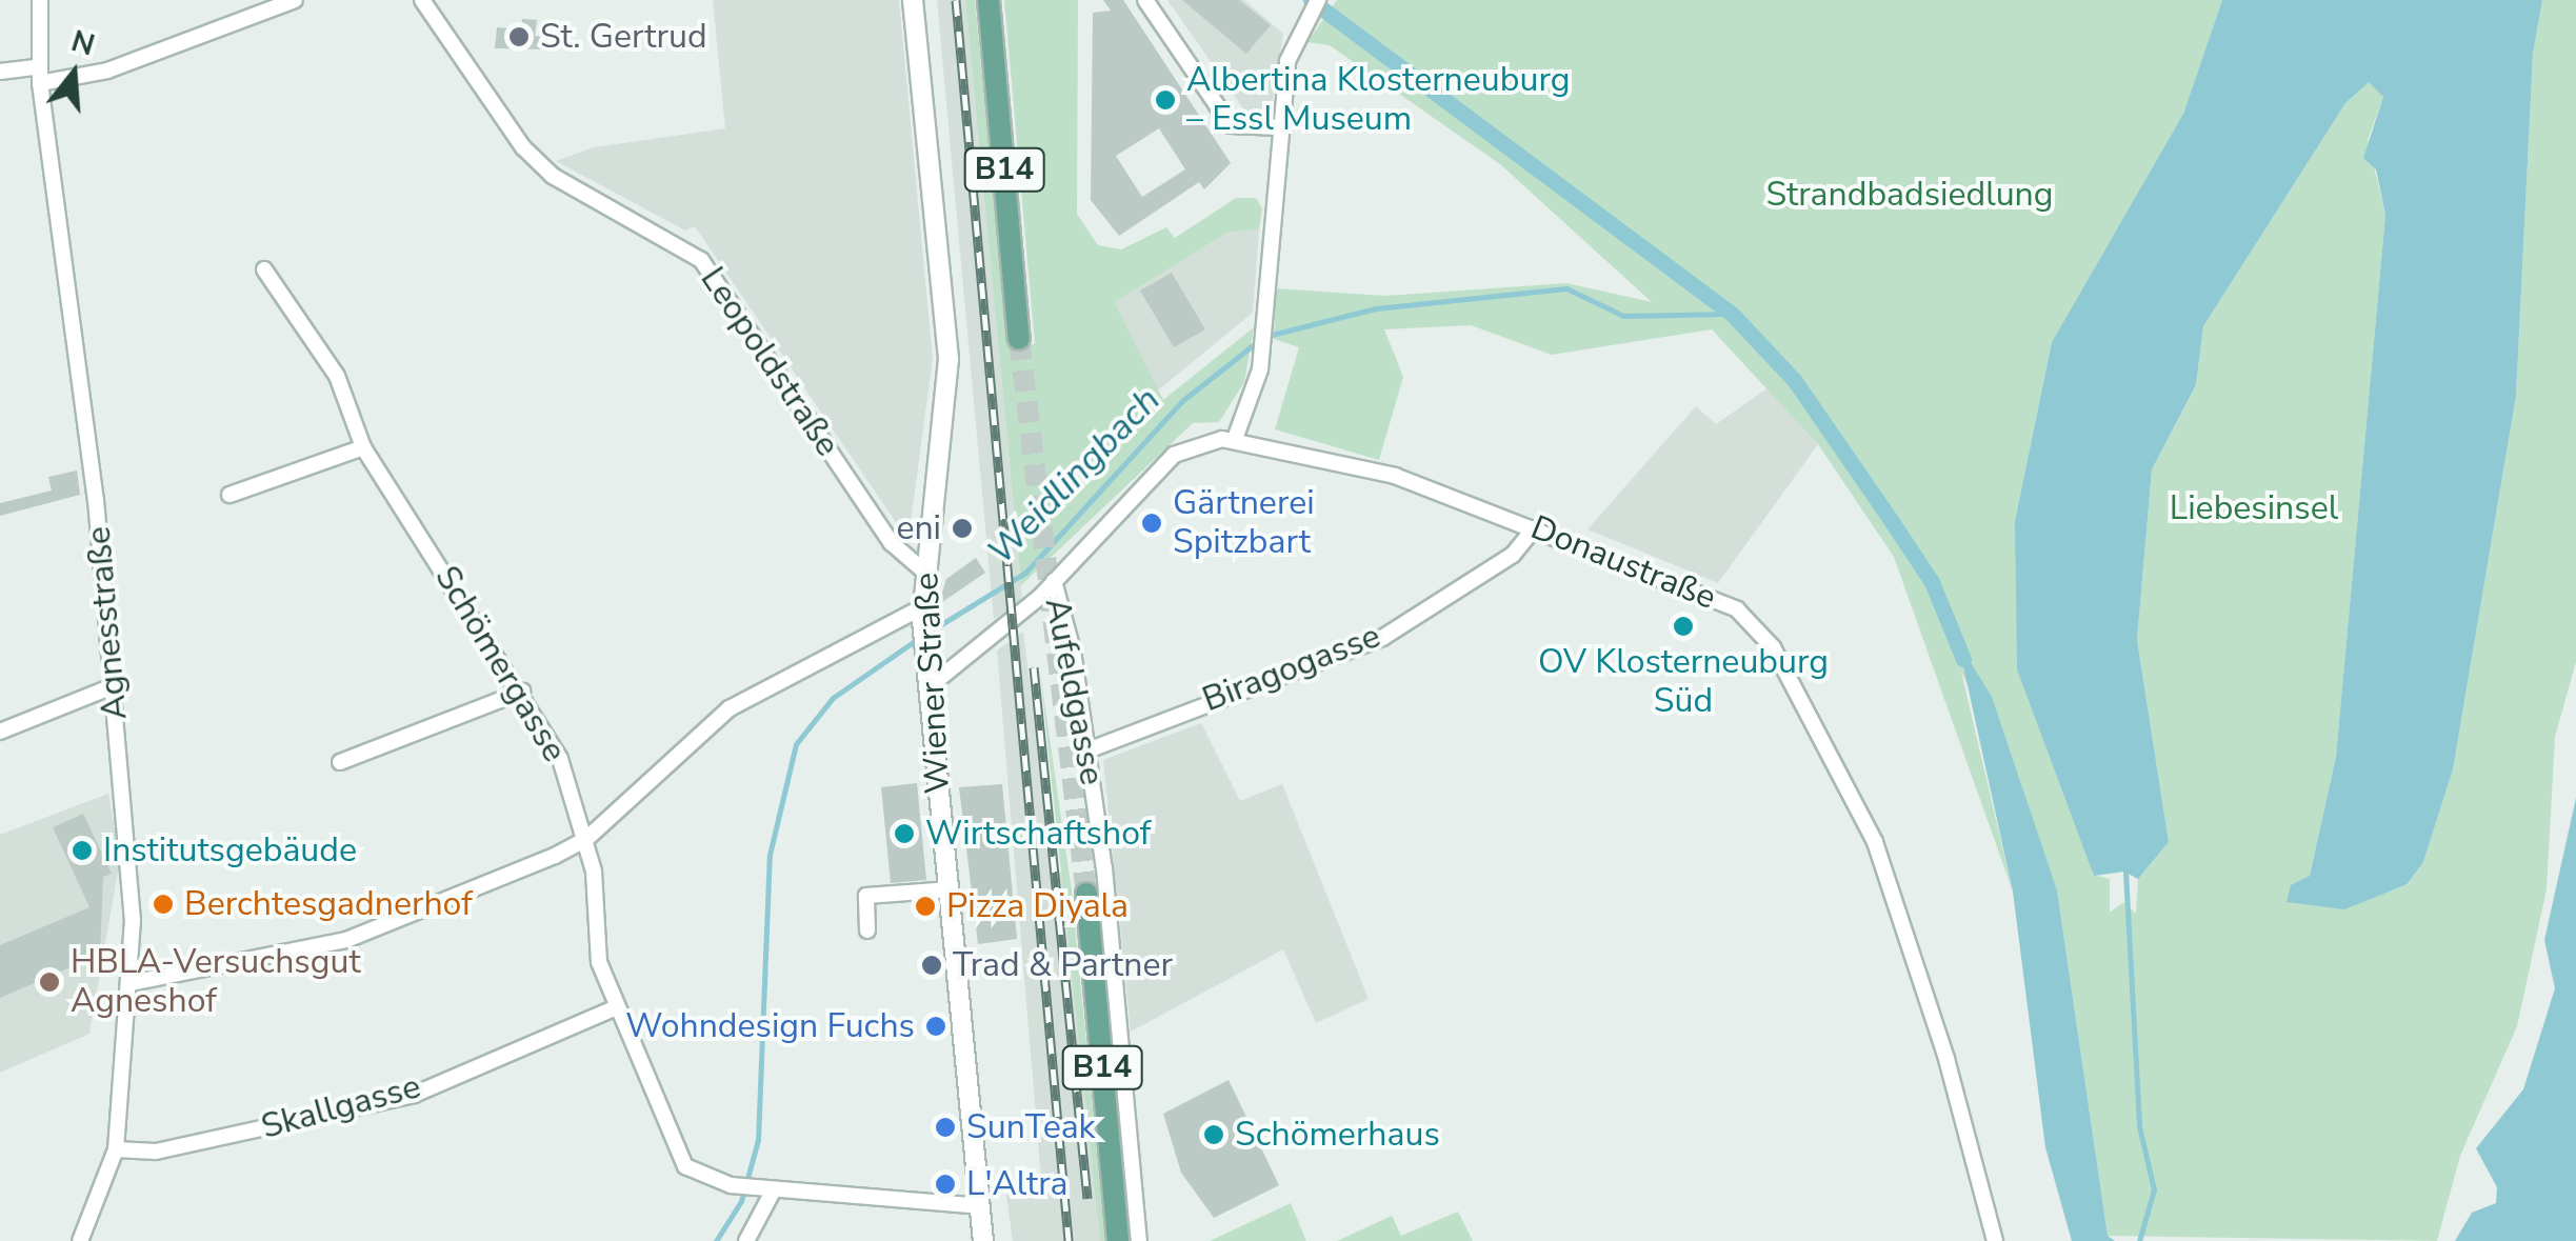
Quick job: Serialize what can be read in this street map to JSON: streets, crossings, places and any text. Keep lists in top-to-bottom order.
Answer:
{
  "streets": {
    "main road": ["B14"],
    "street": [
      "Leopoldstraße",
      "Donaustraße",
      "Agnesstraße",
      "Schömergasse",
      "Biragogasse",
      "Wiener Straße",
      "Aufeldgasse",
      "Skallgasse"
    ]
  },
  "crossings": [
    ["Leopoldstraße", "Wiener Straße"],
    ["Donaustraße", "Biragogasse"],
    ["Donaustraße", "Wiener Straße"],
    ["Donaustraße", "Aufeldgasse"],
    ["Agnesstraße", "Skallgasse"],
    ["Schömergasse", "Wiener Straße"],
    ["Schömergasse", "Skallgasse"],
    ["Biragogasse", "Aufeldgasse"]
  ],
  "water": ["Weidlingbach"],
  "parks": ["Strandbadsiedlung", "Liebesinsel"],
  "places": [
    "St. Gertrud",
    "Albertina Klosterneuburg – Essl Museum",
    "Gärtnerei Spitzbart",
    "eni",
    "OV Klosterneuburg Süd",
    "Wirtschaftshof",
    "Institutsgebäude",
    "Berchtesgadnerhof",
    "Pizza Diyala",
    "Trad & Partner",
    "HBLA-Versuchsgut Agneshof",
    "Wohndesign Fuchs",
    "SunTeak",
    "Schömerhaus",
    "L'Altra"
  ],
  "north": "top"
}
